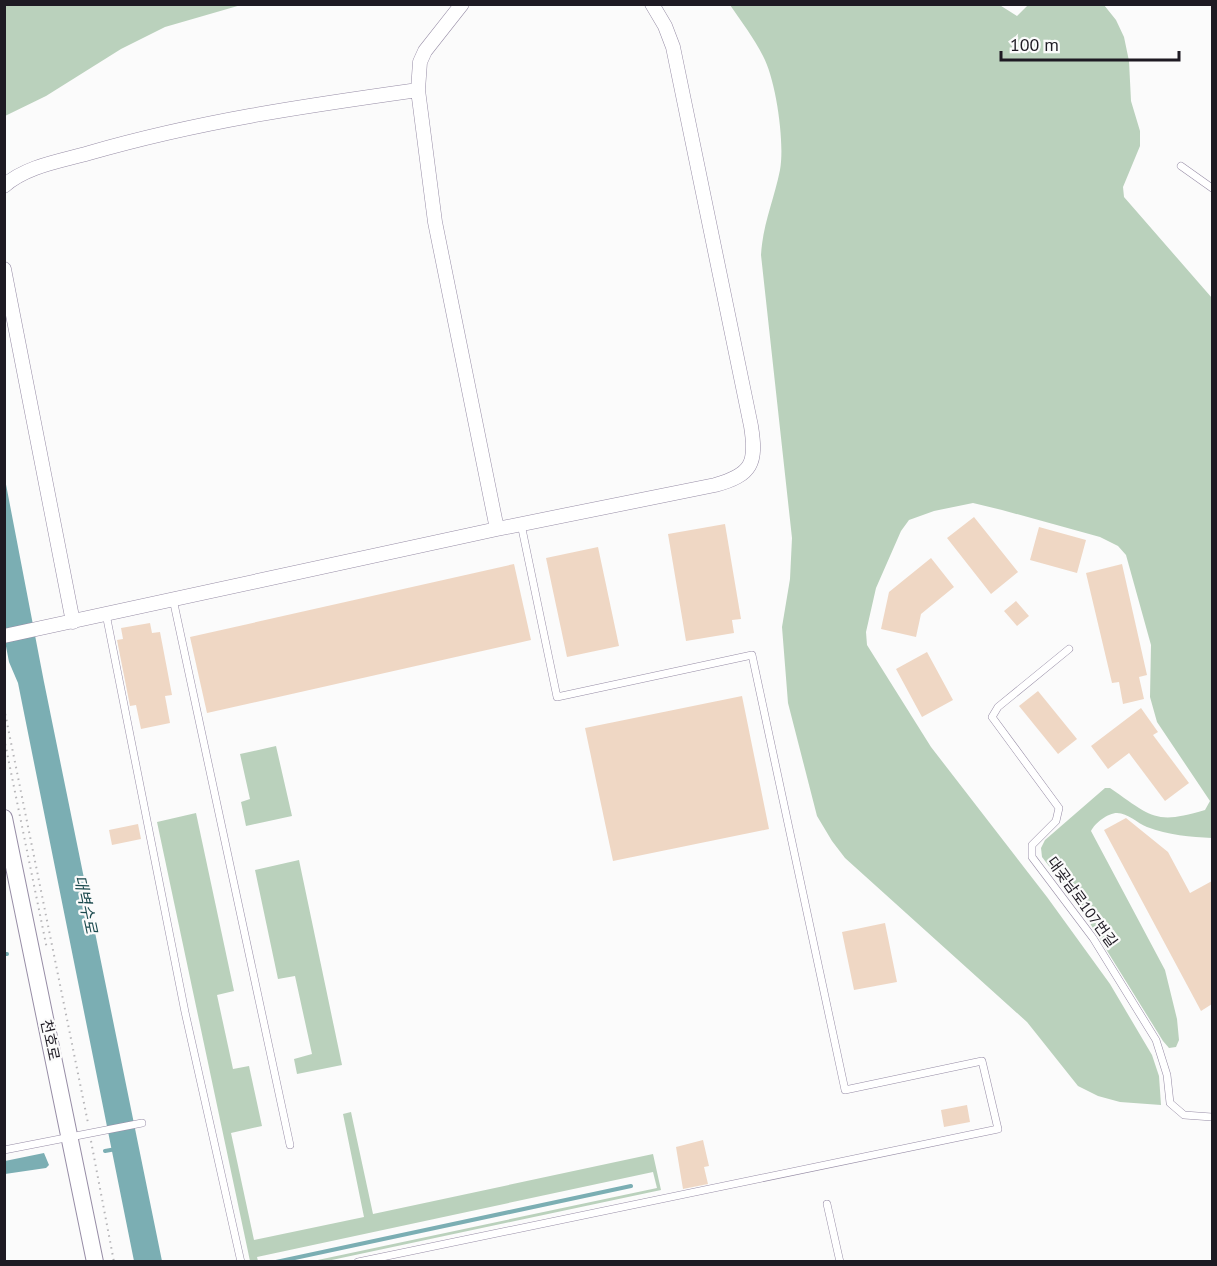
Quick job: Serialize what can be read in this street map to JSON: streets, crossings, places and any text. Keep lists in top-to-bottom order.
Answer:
{
  "streets": {
    "street": ["천호로"],
    "lane": ["대곶남로107번길"]
  },
  "water": ["대벽수로"],
  "scale_bar": "100 m"
}
